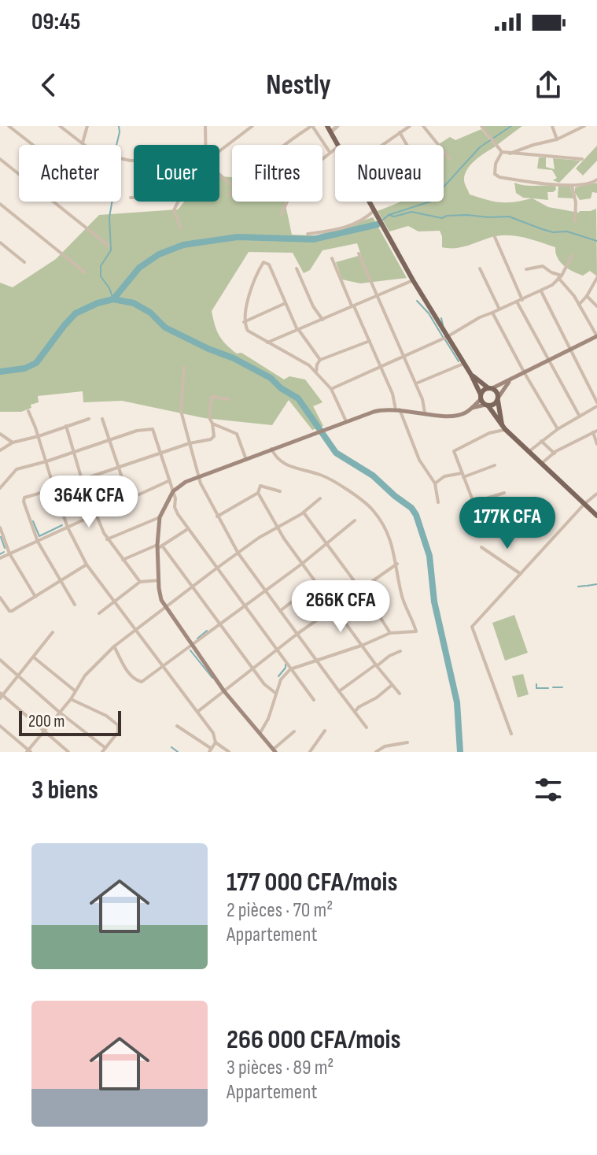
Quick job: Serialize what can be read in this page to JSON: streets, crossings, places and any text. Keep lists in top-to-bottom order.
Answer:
{
  "scale_bar": "200 m",
  "page": {
    "status": "09:45",
    "header": "Nestly",
    "chip": [
      "Acheter",
      "Louer",
      "Filtres",
      "Nouveau"
    ],
    "price": ["364K CFA", "177K CFA", "266K CFA"],
    "scale": "200 m",
    "heading": "3 biens",
    "list": [
      {
        "name": "177 000 CFA/mois",
        "note": "2 pièces · 70 m² · Appartement"
      },
      {
        "name": "266 000 CFA/mois",
        "note": "3 pièces · 89 m² · Appartement"
      }
    ]
  }
}
